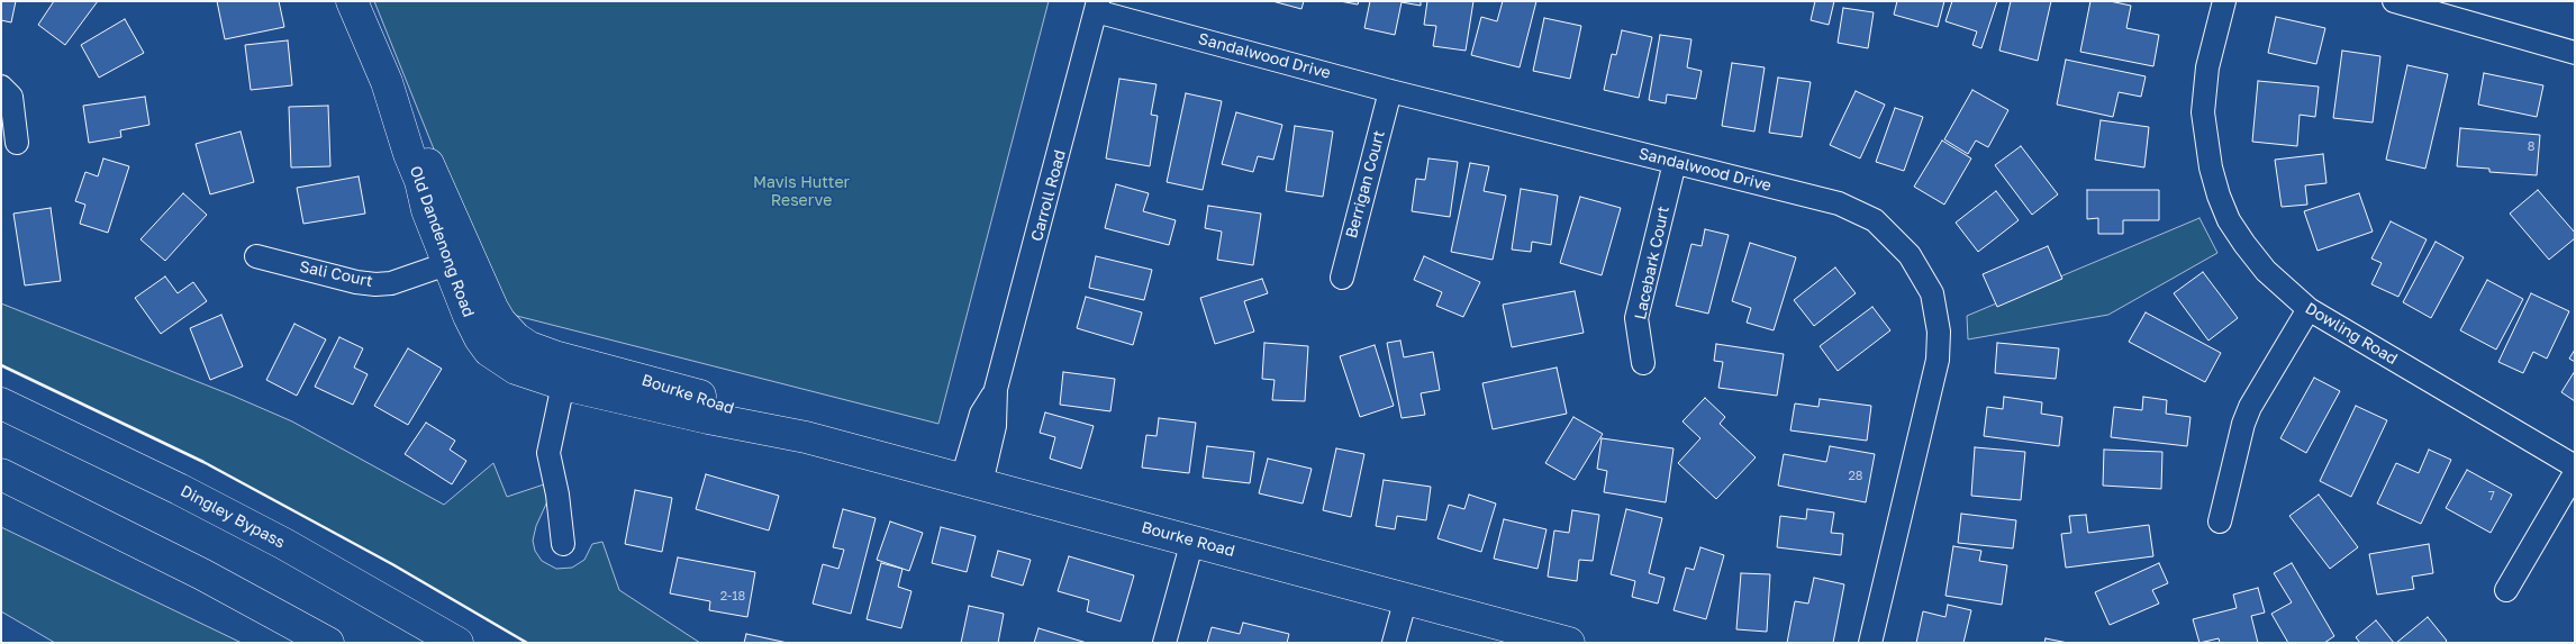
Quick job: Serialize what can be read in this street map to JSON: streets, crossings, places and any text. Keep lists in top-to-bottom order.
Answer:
{
  "streets": {
    "main road": ["Old Dandenong Road", "Bourke Road", "Dingley Bypass"],
    "street": [
      "Sandalwood Drive",
      "Berrigan Court",
      "Carroll Road",
      "Lacebark Court",
      "Sali Court",
      "Dowling Road"
    ]
  },
  "crossings": [
    ["Sandalwood Drive", "Berrigan Court"],
    ["Sandalwood Drive", "Carroll Road"],
    ["Sandalwood Drive", "Lacebark Court"],
    ["Carroll Road", "Bourke Road"],
    ["Old Dandenong Road", "Sali Court"],
    ["Old Dandenong Road", "Bourke Road"]
  ],
  "parks": ["Mavis Hutter Reserve"],
  "house_numbers": [
    "8",
    "28",
    "7",
    "2-18"
  ]
}
